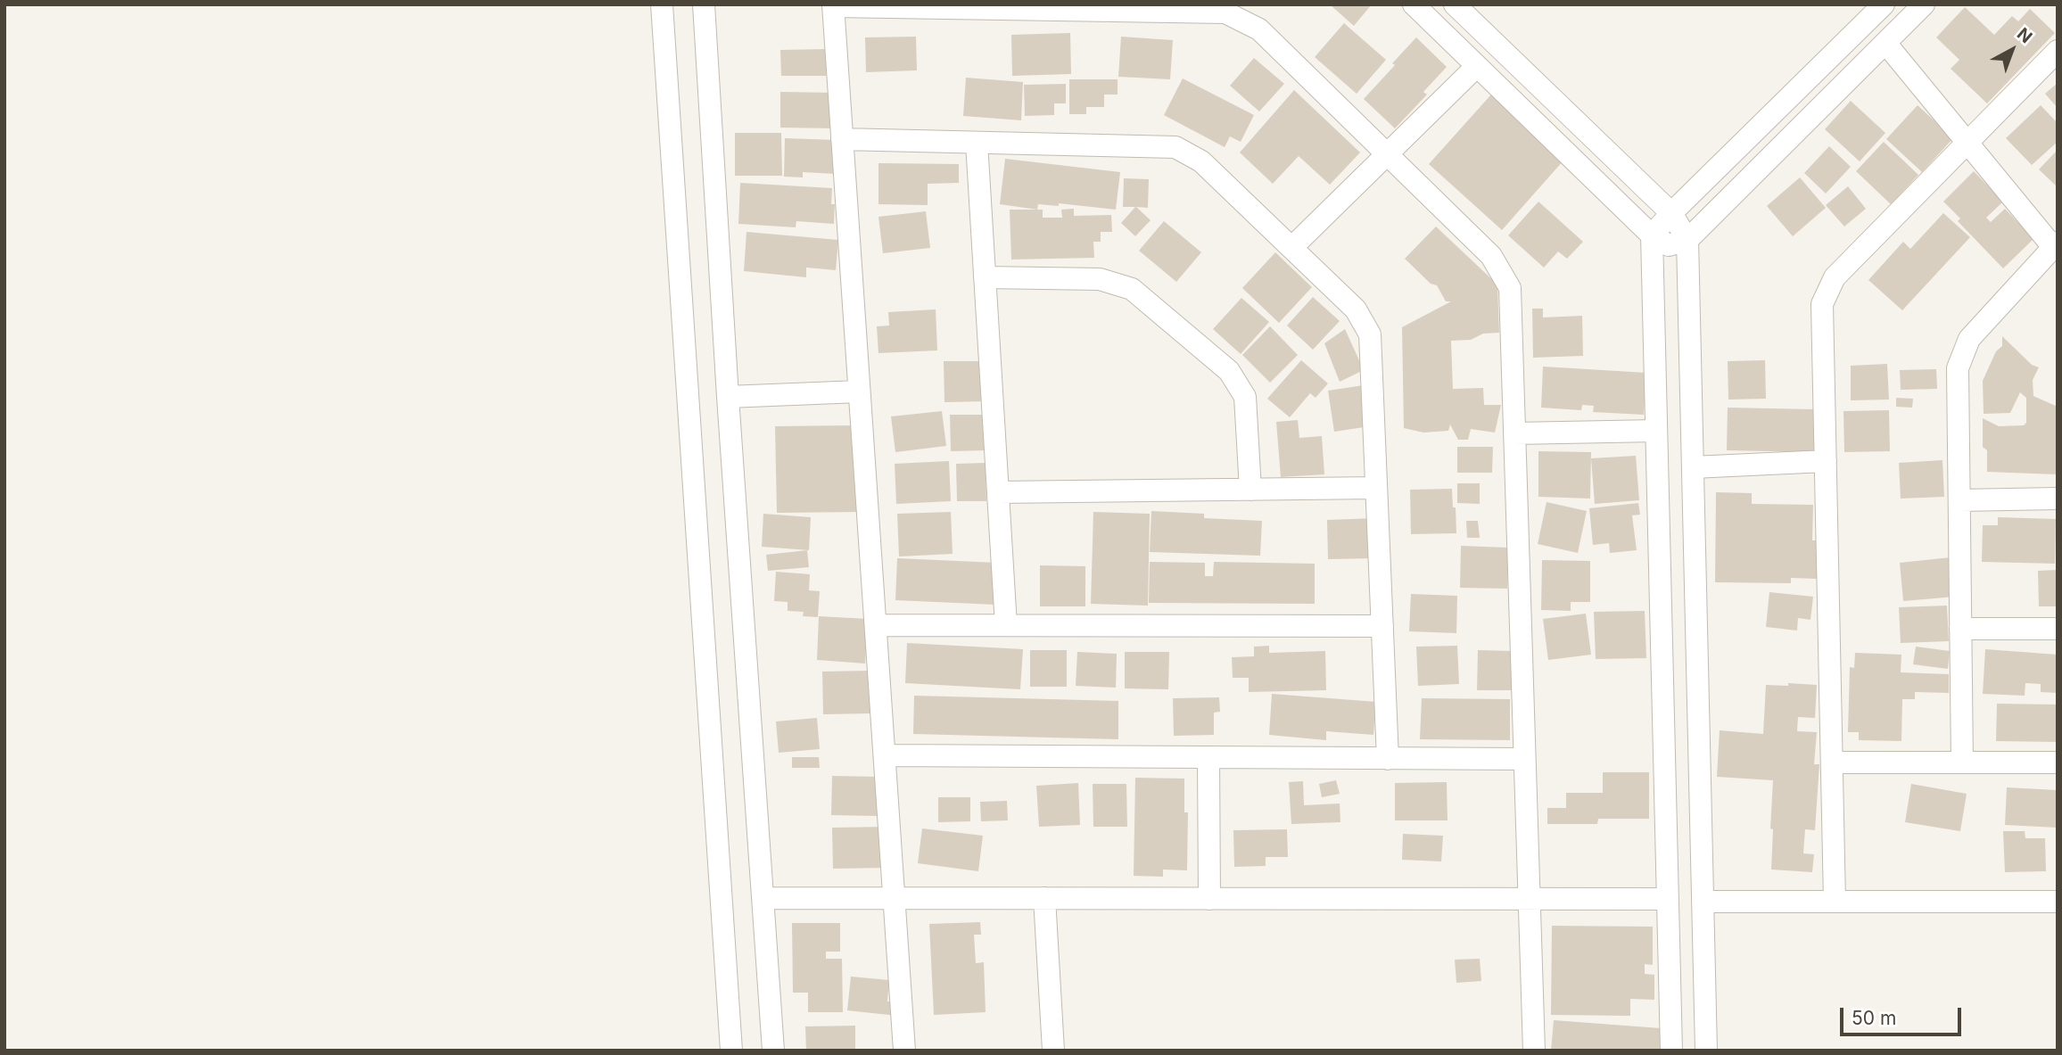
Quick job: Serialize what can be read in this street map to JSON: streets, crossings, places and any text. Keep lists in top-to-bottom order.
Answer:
{
  "scale_bar": "50 m",
  "north": "top right"
}
